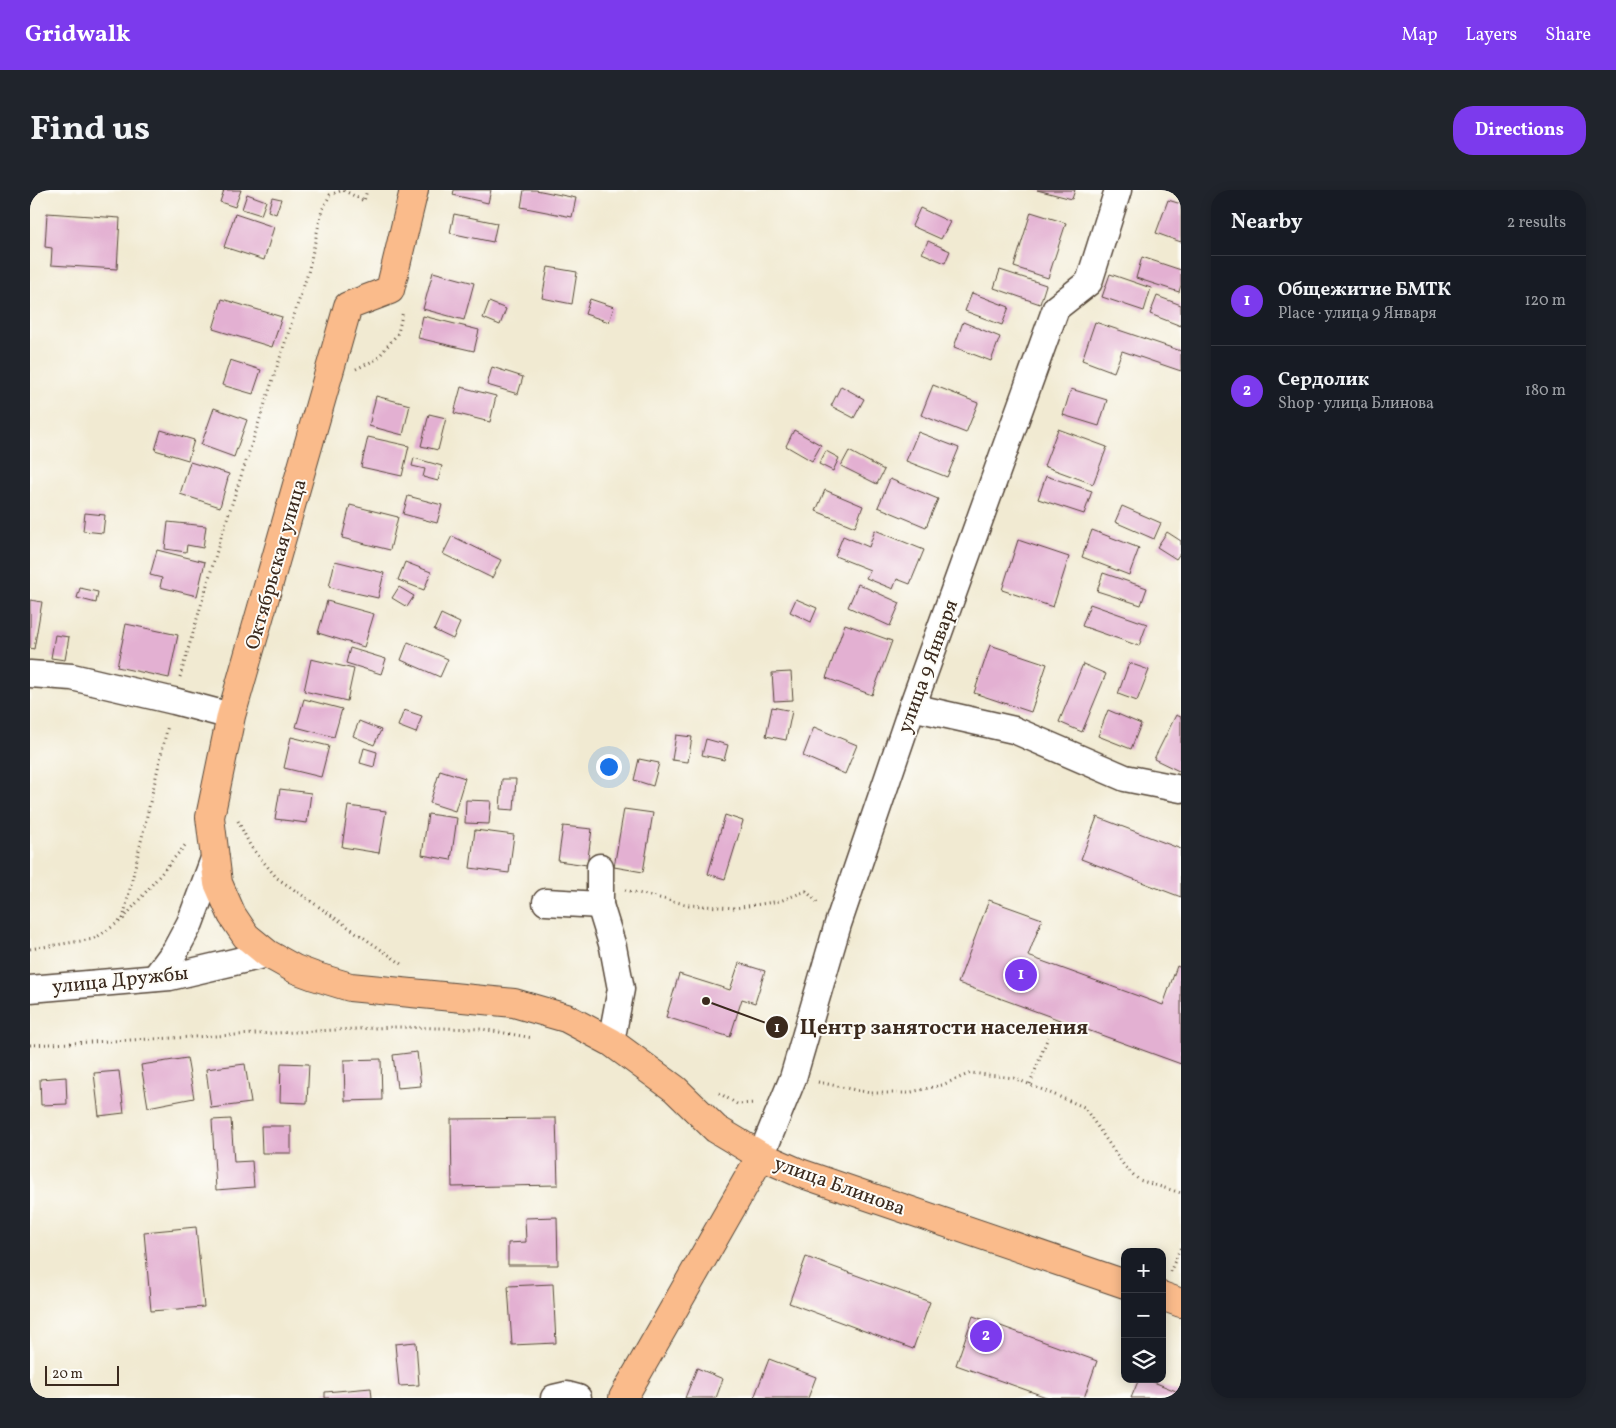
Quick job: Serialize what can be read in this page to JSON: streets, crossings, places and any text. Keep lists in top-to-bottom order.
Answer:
{
  "streets": {
    "main road": ["Октябрьская улица", "улица Блинова"],
    "street": ["улица 9 Января", "улица Дружбы"]
  },
  "crossings": [
    ["Октябрьская улица", "улица 9 Января"],
    ["Октябрьская улица", "улица Дружбы"],
    ["Октябрьская улица", "улица Блинова"],
    ["улица 9 Января", "улица Блинова"]
  ],
  "places": ["Центр занятости населения"],
  "scale_bar": "20 m",
  "page": {
    "header": "Gridwalk",
    "nav": ["Map", "Layers", "Share"],
    "title": "Find us",
    "buttons": "Directions",
    "heading": ["Nearby", "2 results"],
    "list": [
      {
        "mark": "1",
        "name": "Общежитие БМТК",
        "note": "Place · улица 9 Января",
        "value": "120 m"
      },
      {
        "mark": "2",
        "name": "Сердолик",
        "note": "Shop · улица Блинова",
        "value": "180 m"
      }
    ],
    "pins": ["1", "2"],
    "map_buttons": ["+", "−"],
    "scale": "20 m"
  }
}
